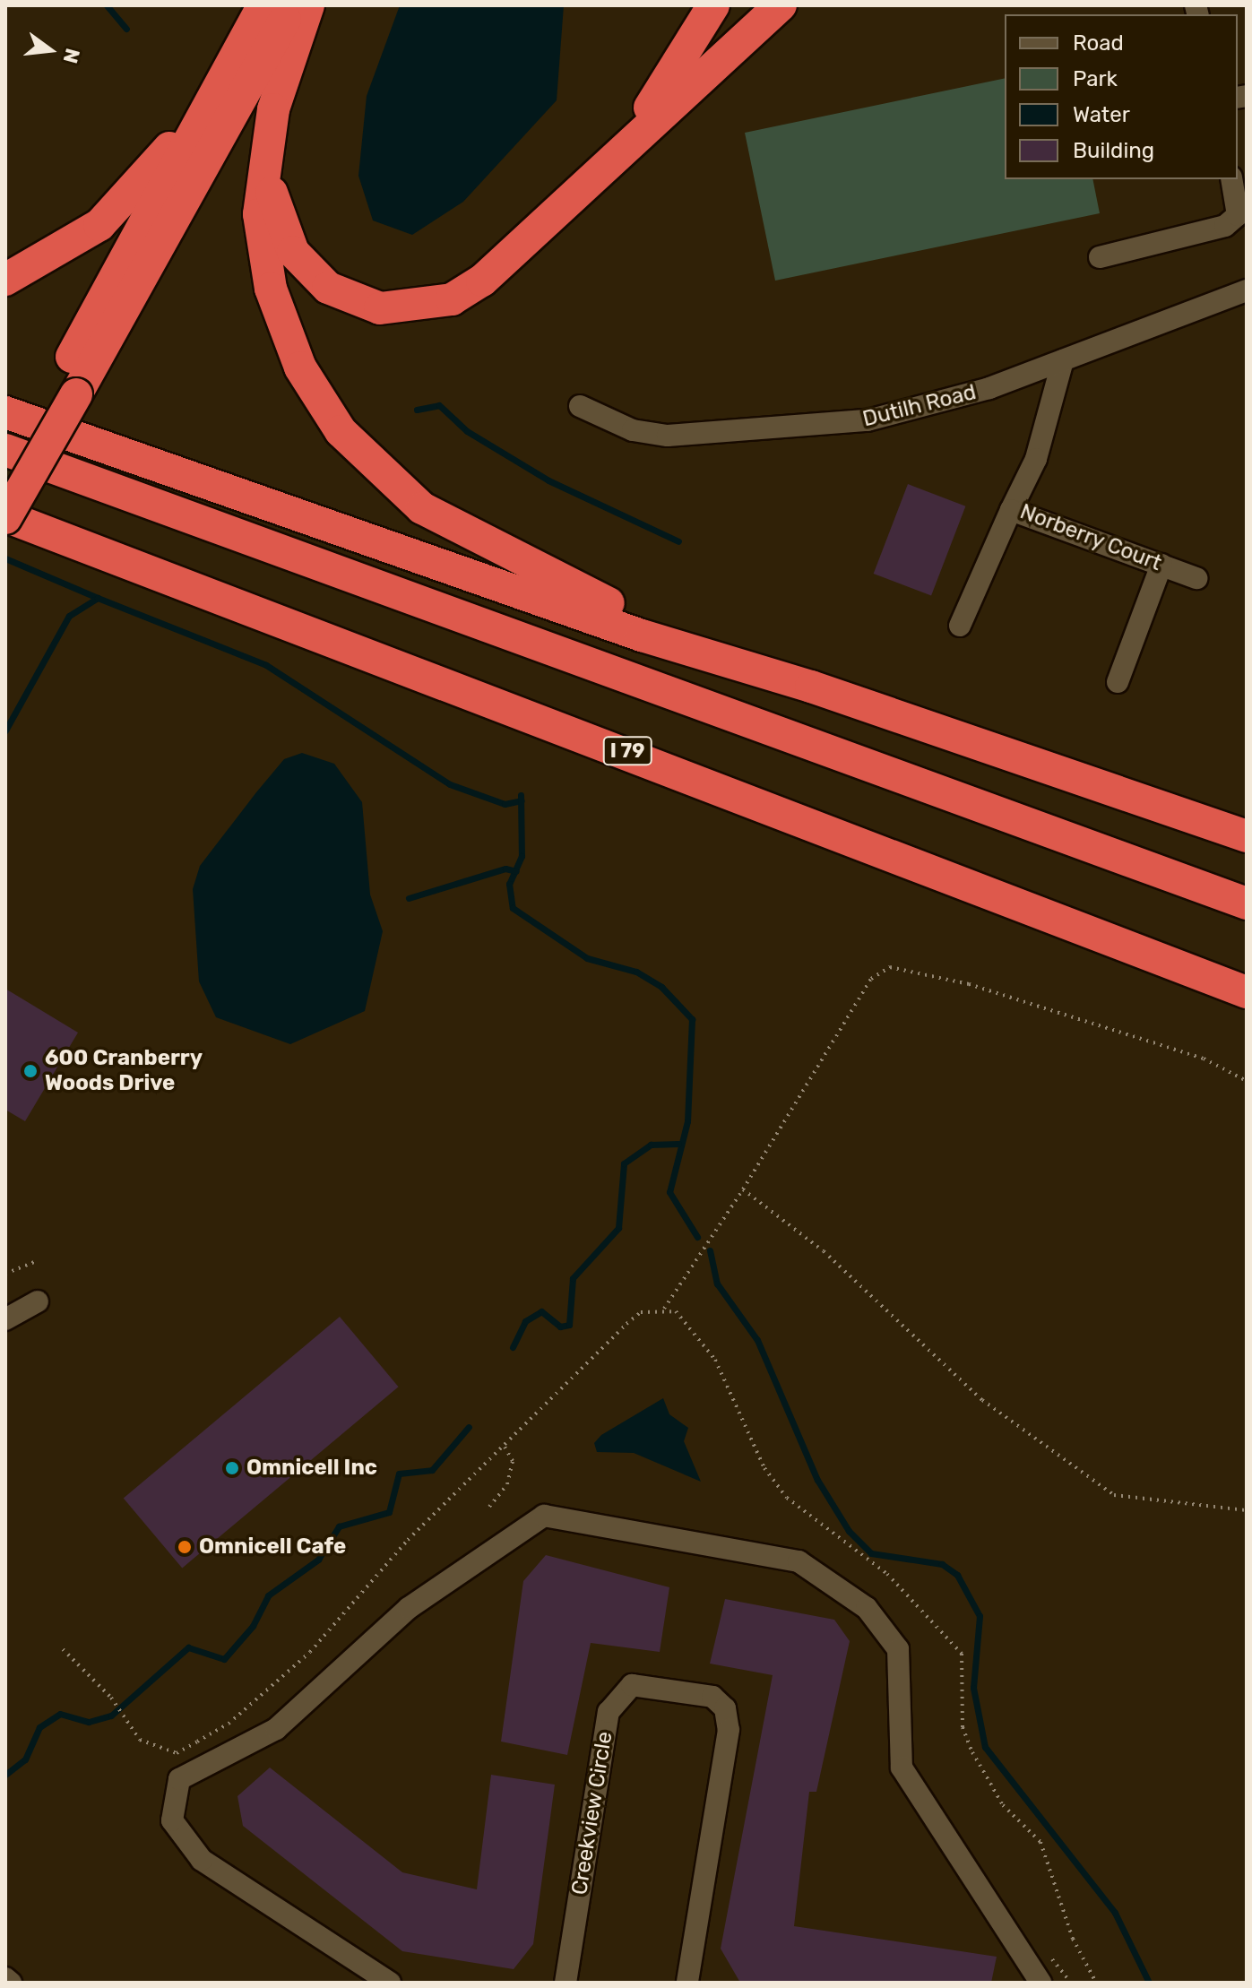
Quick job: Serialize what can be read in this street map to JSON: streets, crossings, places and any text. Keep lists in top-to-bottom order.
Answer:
{
  "streets": {
    "highway": ["I 79"],
    "street": ["Dutilh Road", "Norberry Court", "Creekview Circle"]
  },
  "crossings": [
    ["Dutilh Road", "Norberry Court"]
  ],
  "places": ["600 Cranberry Woods Drive", "Omnicell Inc", "Omnicell Cafe"],
  "legend": [
    "Road",
    "Park",
    "Water",
    "Building"
  ],
  "north": "right"
}
